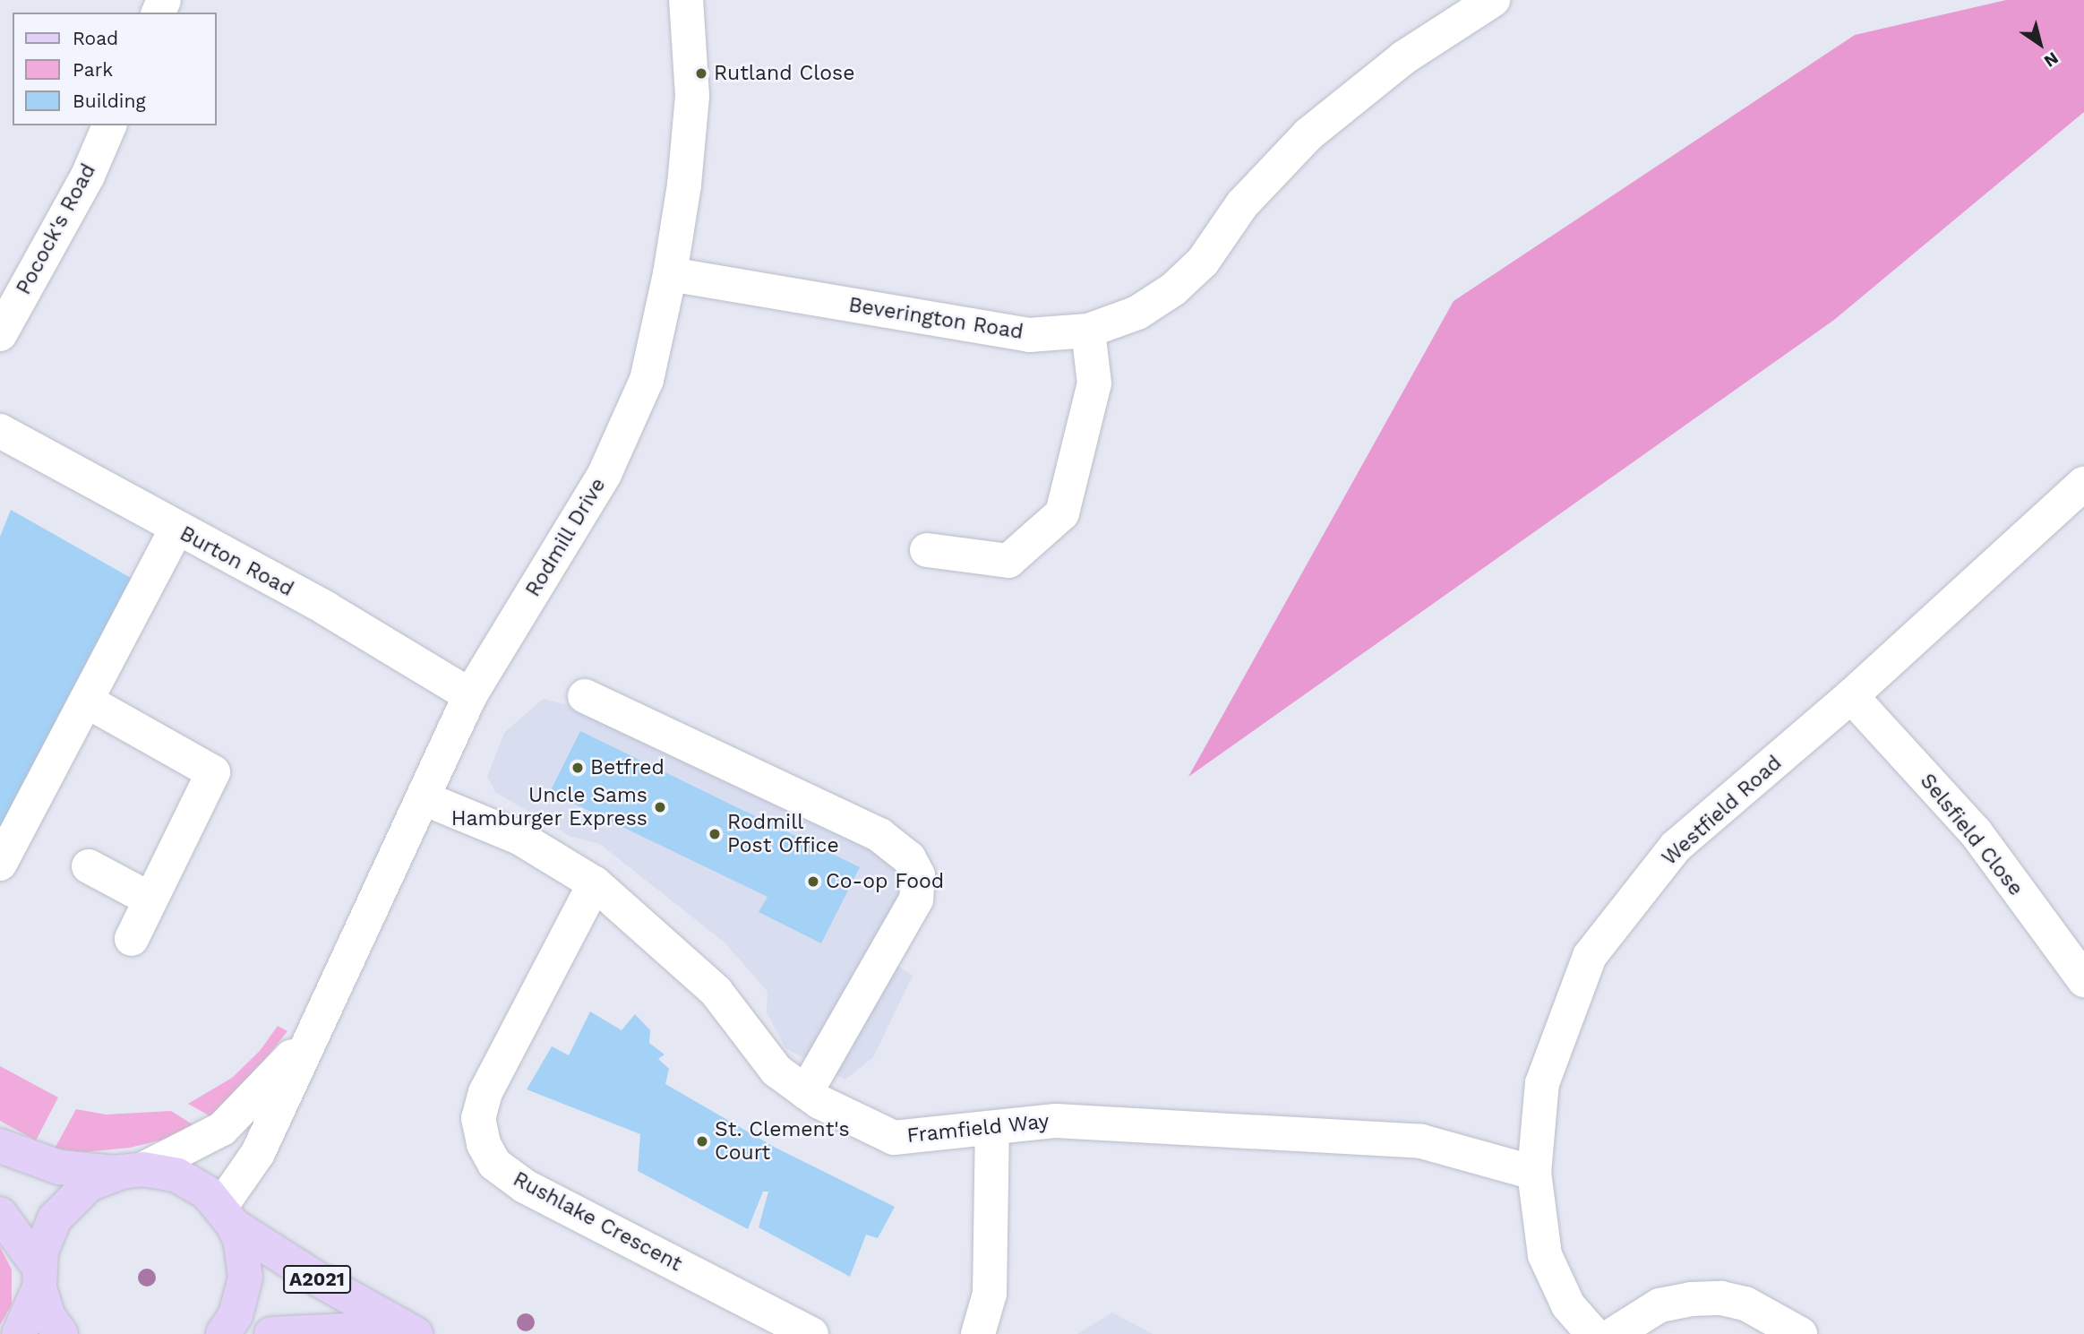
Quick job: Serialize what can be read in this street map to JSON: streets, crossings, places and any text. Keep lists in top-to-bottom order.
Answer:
{
  "streets": {
    "main road": ["A2021"],
    "street": [
      "Pocock's Road",
      "Beverington Road",
      "Rodmill Drive",
      "Burton Road",
      "Westfield Road",
      "Selsfield Close",
      "Framfield Way",
      "Rushlake Crescent"
    ]
  },
  "crossings": [
    ["Beverington Road", "Rodmill Drive"],
    ["Rodmill Drive", "Burton Road"],
    ["Rodmill Drive", "Framfield Way"],
    ["Rodmill Drive", "A2021"],
    ["Westfield Road", "Selsfield Close"],
    ["Westfield Road", "Framfield Way"],
    ["Framfield Way", "Rushlake Crescent"]
  ],
  "places": [
    "Rutland Close",
    "Betfred",
    "Uncle Sams Hamburger Express",
    "Rodmill Post Office",
    "Co-op Food",
    "St. Clement's Court"
  ],
  "legend": ["Road", "Park", "Building"],
  "north": "bottom right"
}
